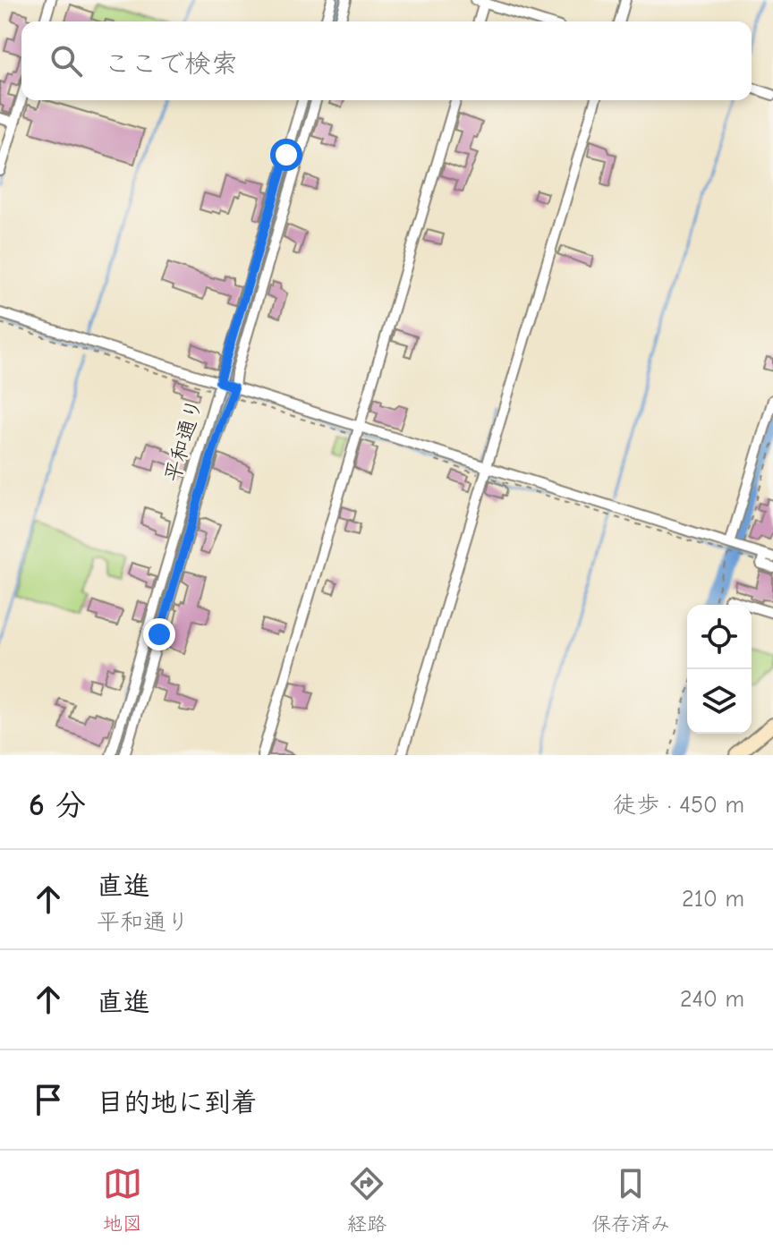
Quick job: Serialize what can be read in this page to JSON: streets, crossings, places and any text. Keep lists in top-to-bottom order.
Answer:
{
  "streets": {
    "street": ["平和通り"]
  },
  "page": {
    "search": "ここで検索",
    "heading": ["6 分", "徒歩 · 450 m"],
    "list": [
      ["直進", "平和通り", "210 m"],
      ["直進", "240 m"],
      "目的地に到着"
    ],
    "nav": ["地図", "経路", "保存済み"]
  }
}
